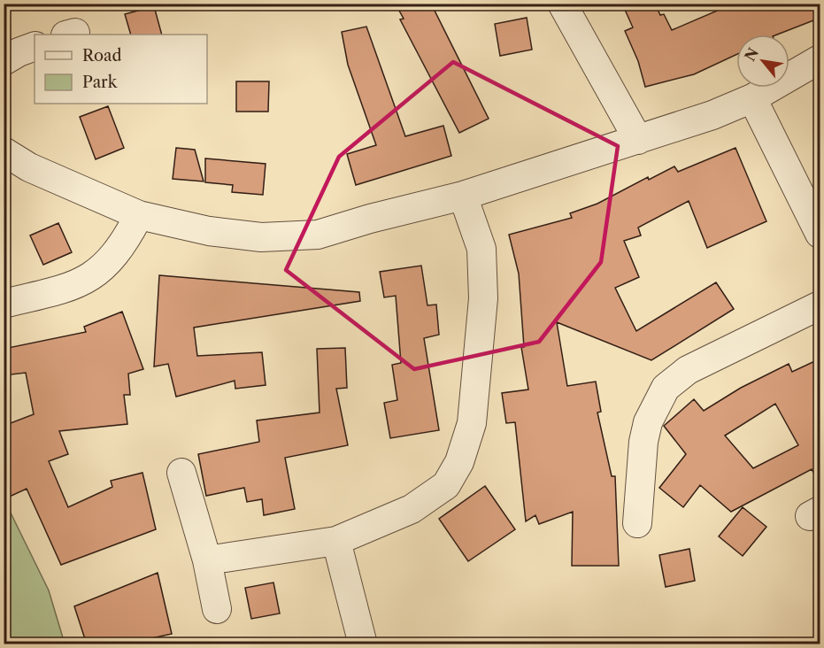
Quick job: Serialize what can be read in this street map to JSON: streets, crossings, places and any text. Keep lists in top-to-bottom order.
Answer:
{
  "legend": ["Road", "Park"],
  "north": "top left"
}
